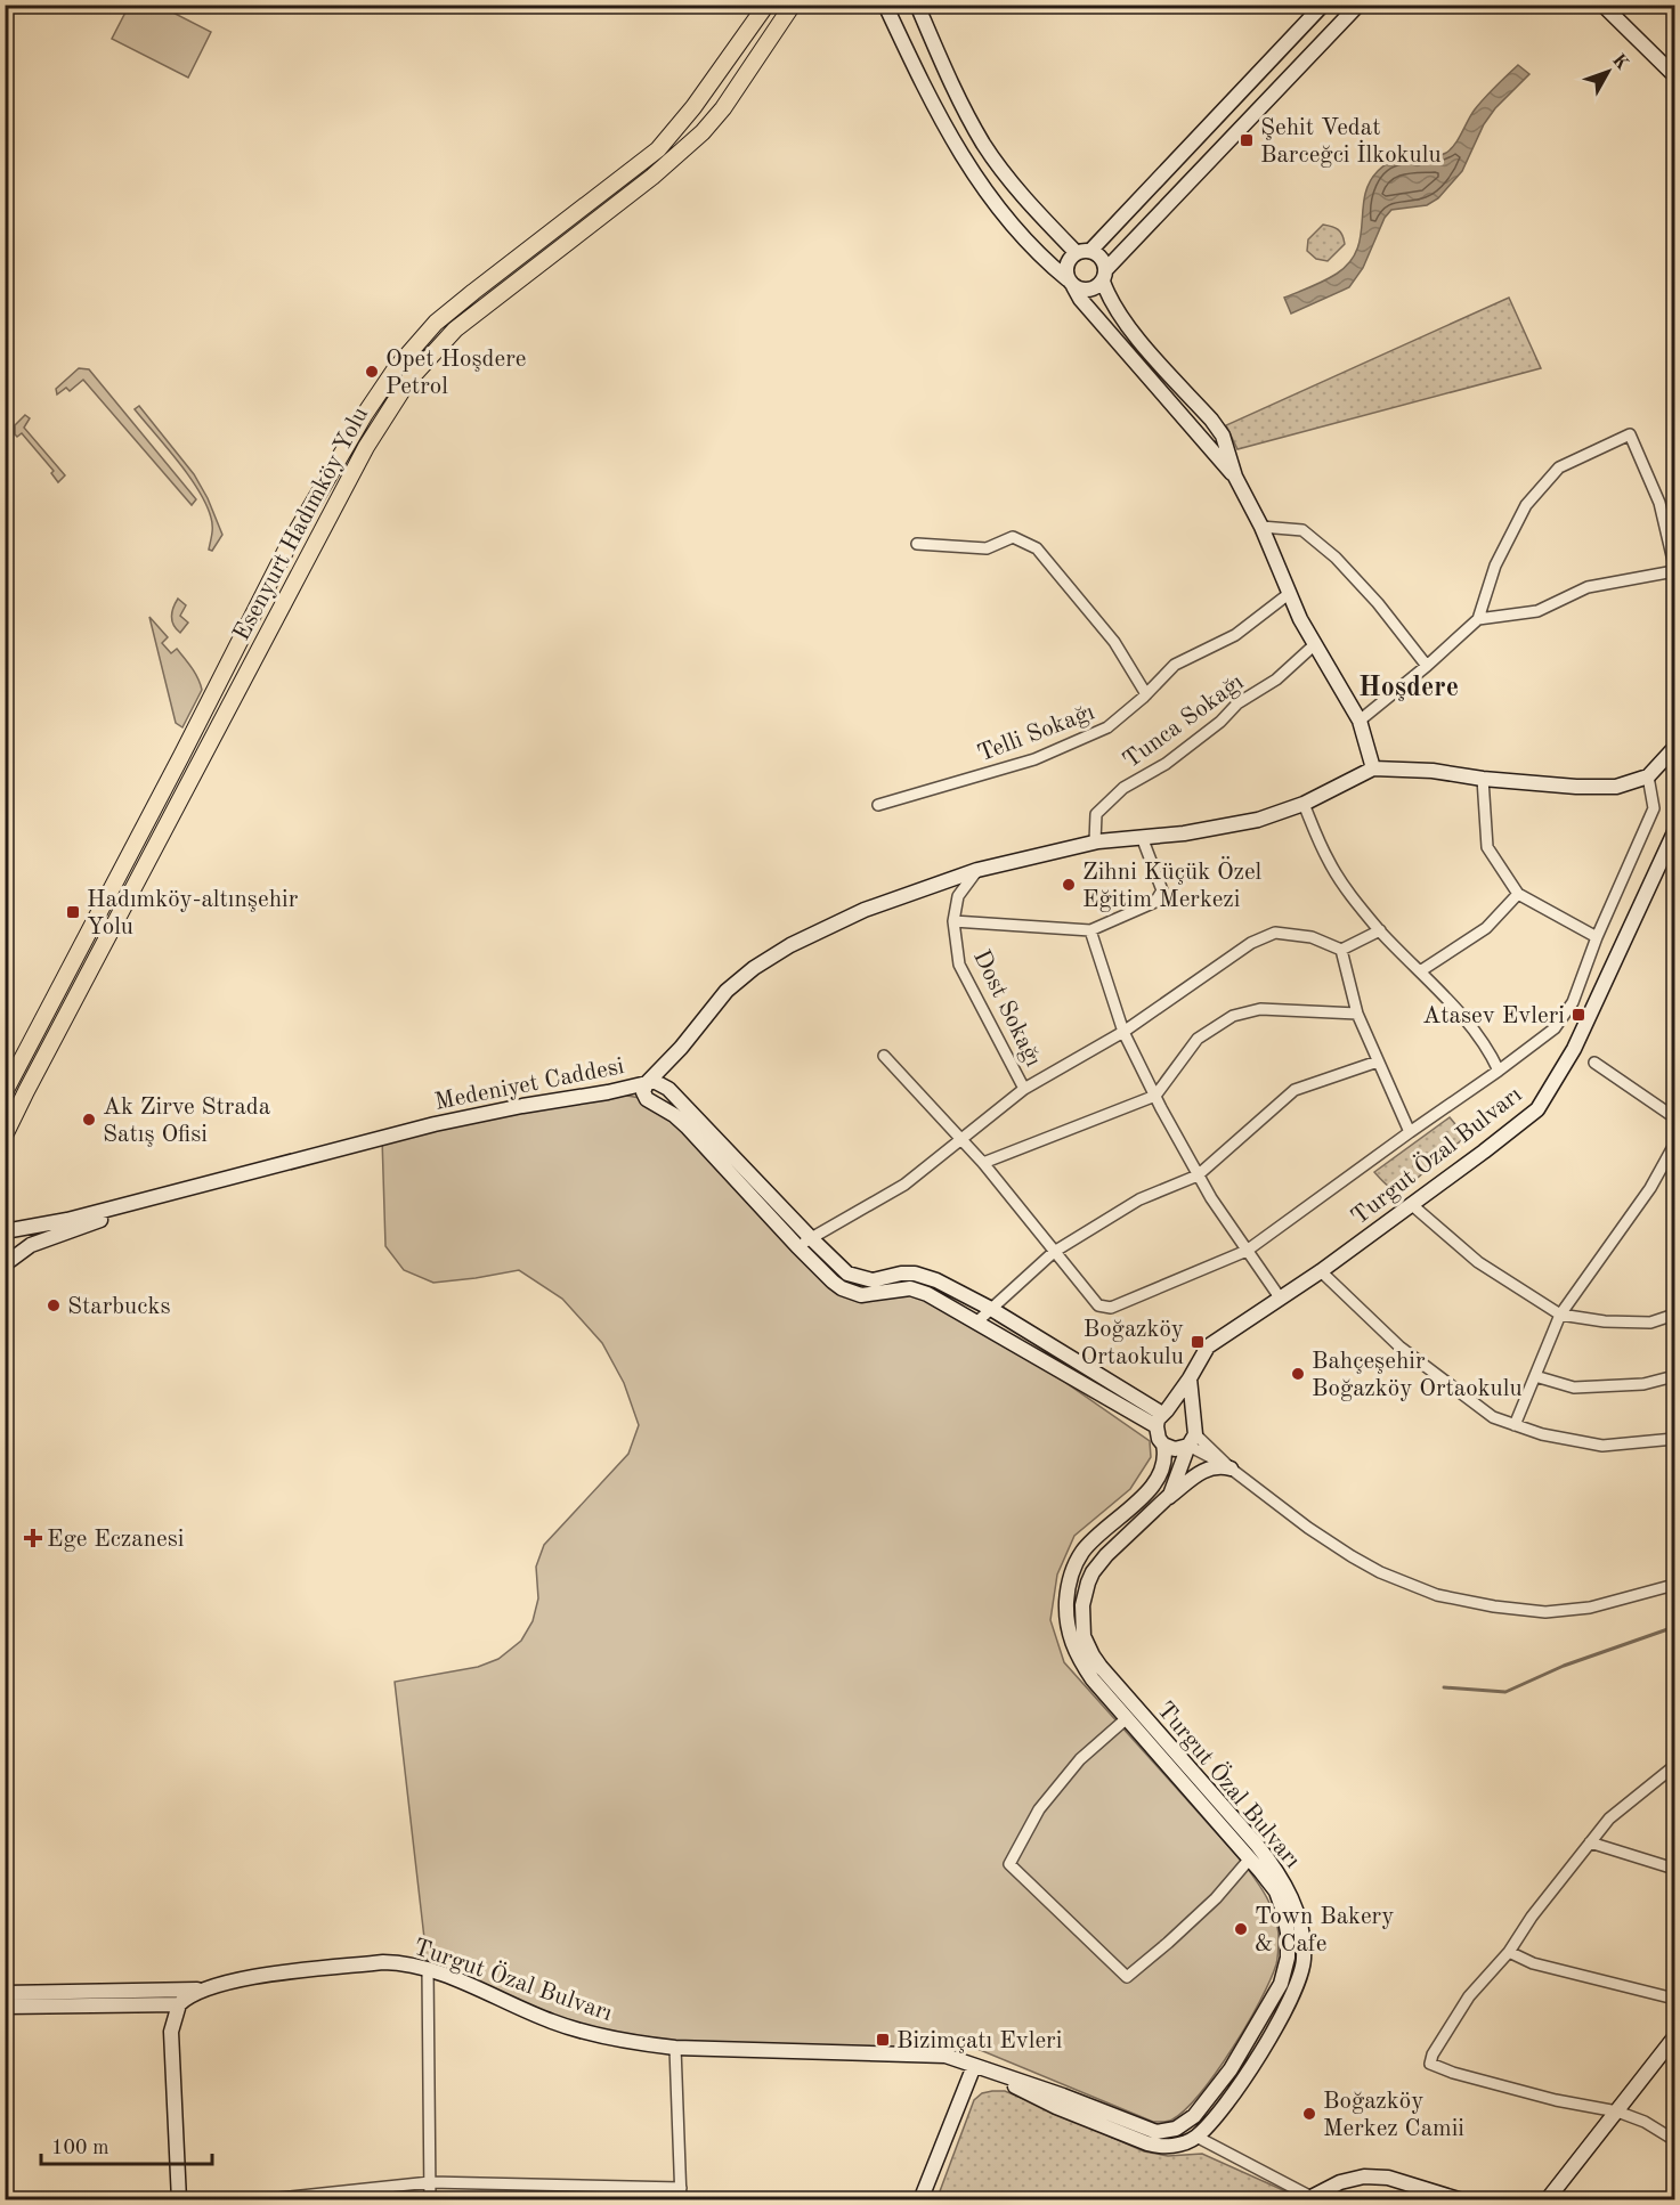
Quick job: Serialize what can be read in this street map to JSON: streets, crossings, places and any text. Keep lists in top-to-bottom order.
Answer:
{
  "streets": {
    "main road": ["Esenyurt Hadımköy Yolu"],
    "street": [
      "Tunca Sokağı",
      "Telli Sokağı",
      "Dost Sokağı",
      "Medeniyet Caddesi",
      "Turgut Özal Bulvarı"
    ]
  },
  "crossings": [
    ["Tunca Sokağı", "Medeniyet Caddesi"],
    ["Dost Sokağı", "Medeniyet Caddesi"]
  ],
  "districts": ["Hoşdere"],
  "places": {
    "transit": [
      "Şehit Vedat Barceğci İlkokulu",
      "Hadımköy-altınşehir Yolu",
      "Atasev Evleri",
      "Boğazköy Ortaokulu",
      "Bizimçatı Evleri"
    ],
    "other": [
      "Opet Hoşdere Petrol",
      "Zihni Küçük Özel Eğitim Merkezi",
      "Ak Zirve Strada Satış Ofisi",
      "Starbucks",
      "Bahçeşehir Boğazköy Ortaokulu",
      "Town Bakery & Cafe",
      "Boğazköy Merkez Camii"
    ],
    "health": ["Ege Eczanesi"]
  },
  "scale_bar": "100 m",
  "north": "top right"
}
